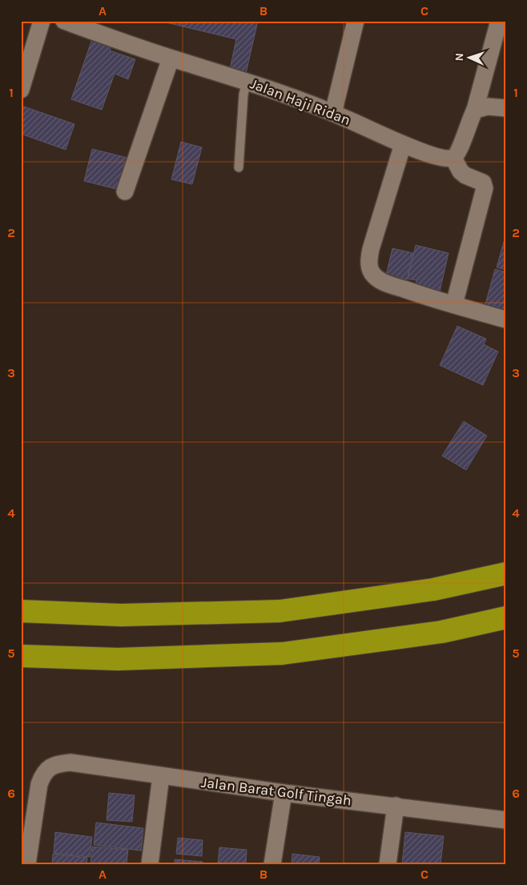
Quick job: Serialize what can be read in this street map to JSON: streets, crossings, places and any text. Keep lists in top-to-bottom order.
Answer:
{
  "streets": {
    "street": ["Jalan Haji Ridan", "Jalan Barat Golf Tingah"]
  },
  "north": "left",
  "grid": {
    "columns": ["A", "B", "C"],
    "rows": [
      "1",
      "2",
      "3",
      "4",
      "5",
      "6"
    ]
  }
}
